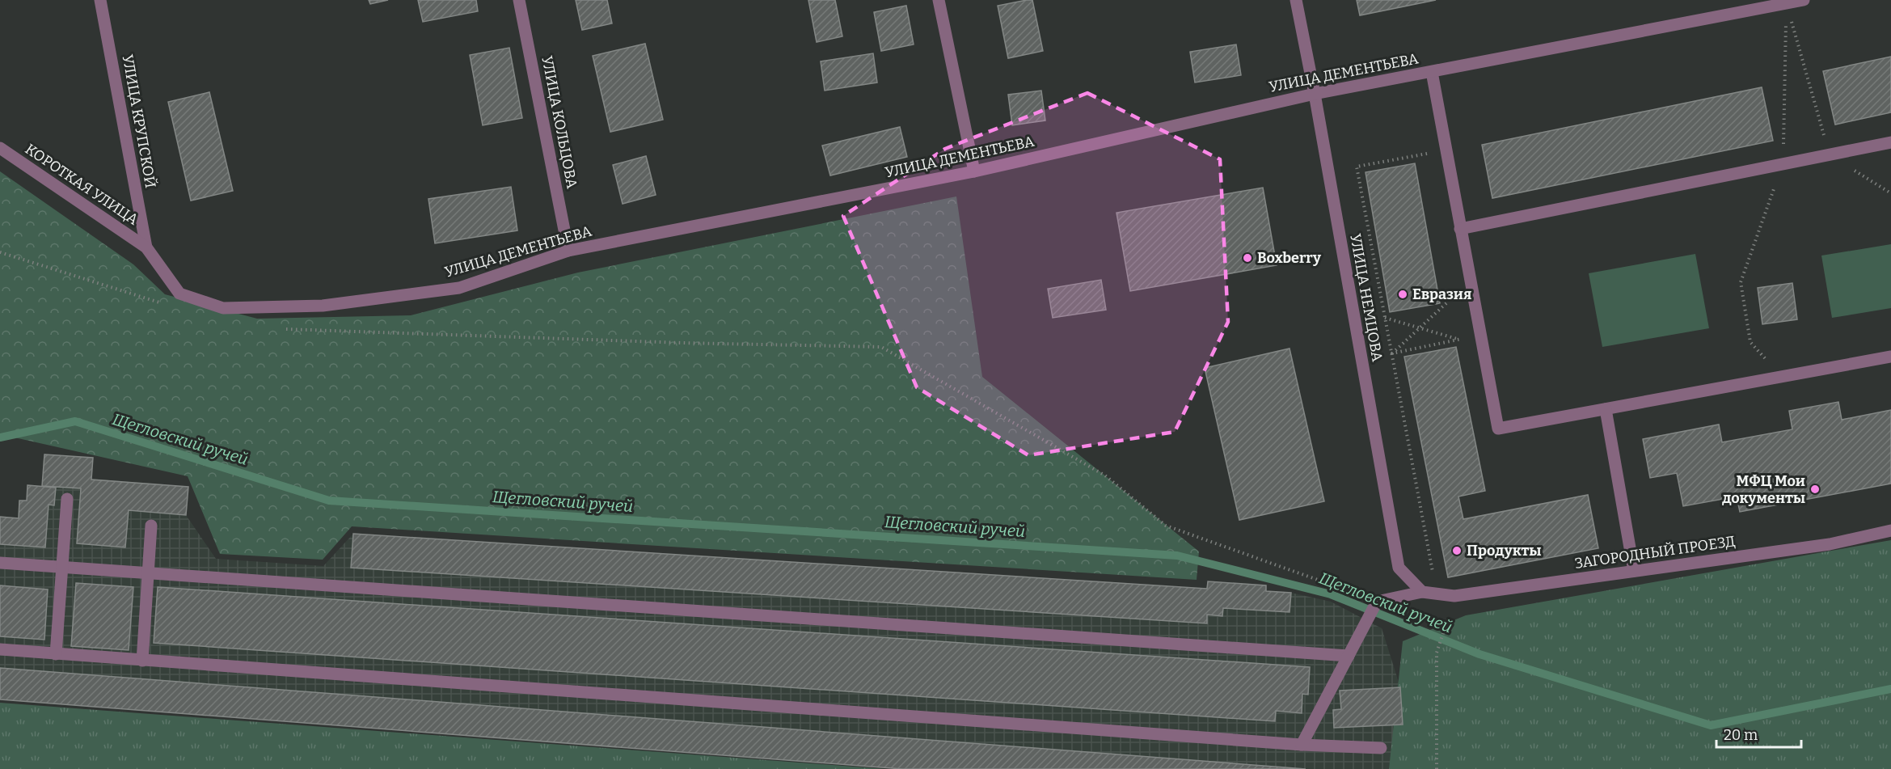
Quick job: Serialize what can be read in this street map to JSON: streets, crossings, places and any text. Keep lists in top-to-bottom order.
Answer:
{
  "streets": {
    "street": [
      "УЛИЦА ДЕМЕНТЬЕВА",
      "УЛИЦА КРУПСКОЙ",
      "УЛИЦА КОЛЬЦОВА",
      "КОРОТКАЯ УЛИЦА",
      "УЛИЦА НЕМЦОВА",
      "ЗАГОРОДНЫЙ ПРОЕЗД"
    ]
  },
  "crossings": [
    ["УЛИЦА ДЕМЕНТЬЕВА", "УЛИЦА КРУПСКОЙ"],
    ["УЛИЦА ДЕМЕНТЬЕВА", "УЛИЦА КОЛЬЦОВА"],
    ["УЛИЦА ДЕМЕНТЬЕВА", "КОРОТКАЯ УЛИЦА"],
    ["УЛИЦА ДЕМЕНТЬЕВА", "УЛИЦА НЕМЦОВА"],
    ["УЛИЦА КРУПСКОЙ", "КОРОТКАЯ УЛИЦА"],
    ["УЛИЦА НЕМЦОВА", "ЗАГОРОДНЫЙ ПРОЕЗД"]
  ],
  "water": ["Щегловский ручей"],
  "places": [
    "Boxberry",
    "Евразия",
    "МФЦ Мои документы",
    "Продукты"
  ],
  "scale_bar": "20 m"
}
